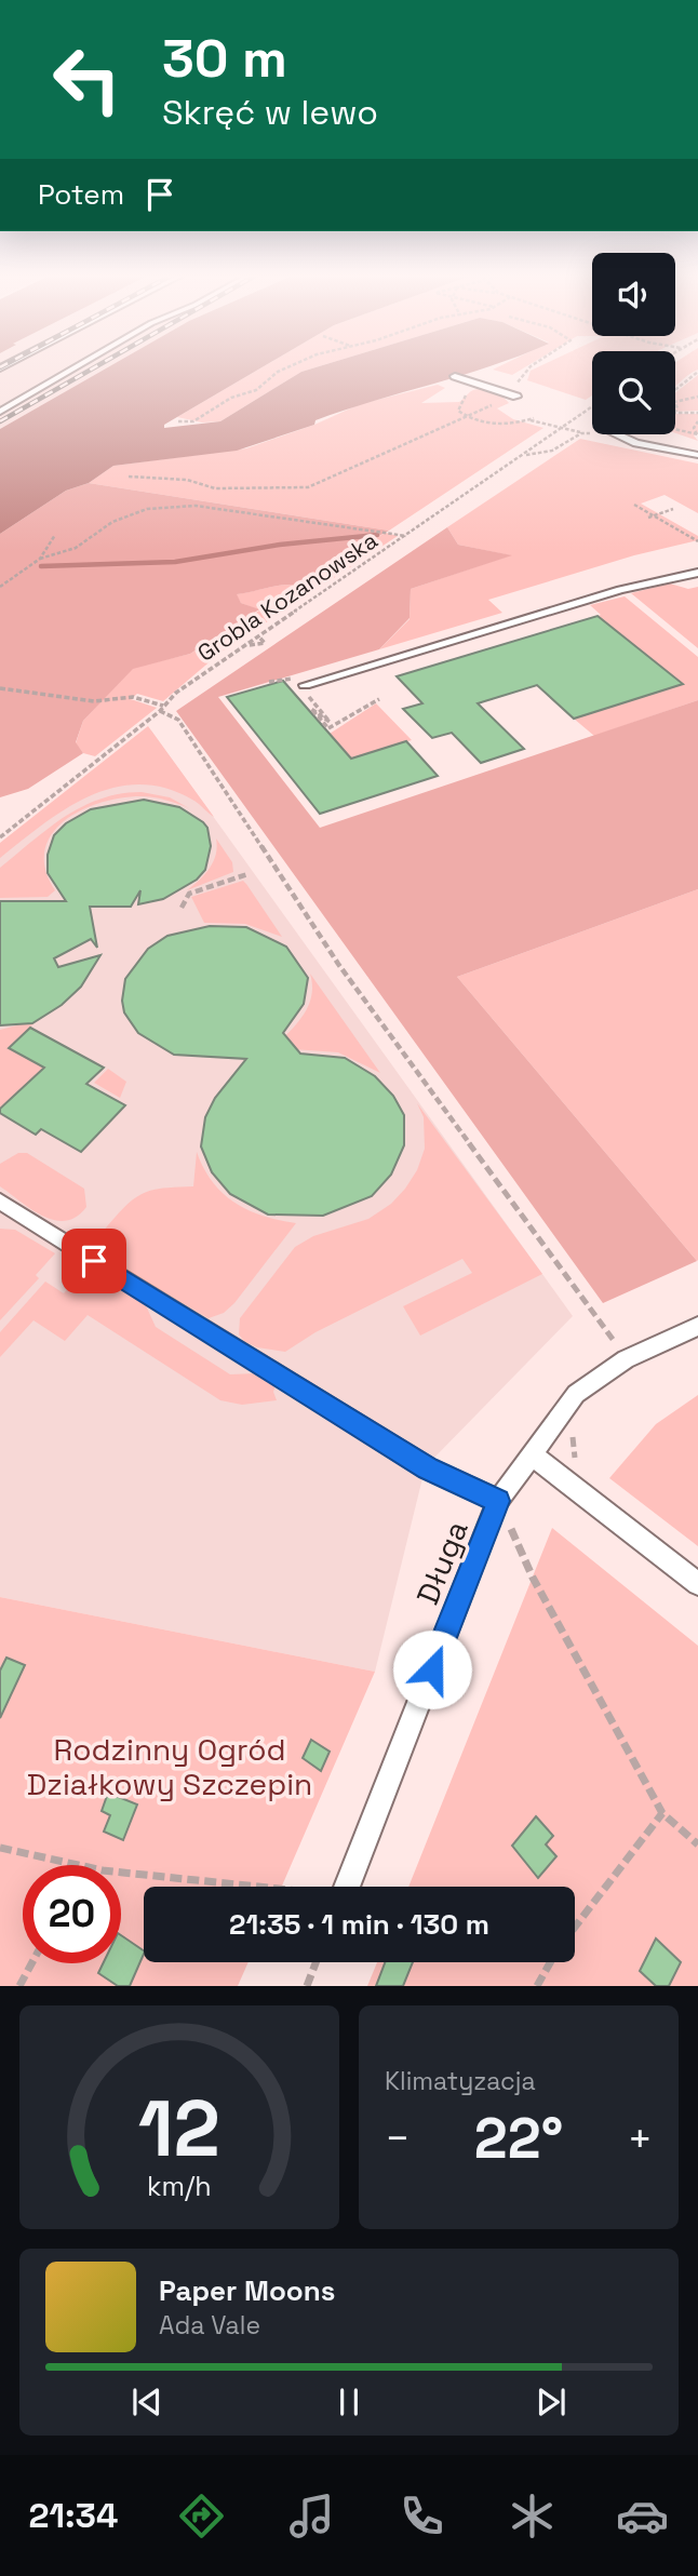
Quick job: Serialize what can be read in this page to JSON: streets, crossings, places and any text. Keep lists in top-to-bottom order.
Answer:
{
  "streets": {
    "lane": ["Długa"],
    "path": ["Grobla Kozanowska"]
  },
  "parks": ["Rodzinny Ogród Działkowy Szczepin"],
  "page": {
    "turn": ["30 m", "Skręć w lewo"],
    "then": "Potem",
    "limit": "20",
    "trip": "21:35 · 1 min · 130 m",
    "tile": "Klimatyzacja",
    "heat": ["−", "22°", "+"],
    "song": ["Paper Moons", "Ada Vale"],
    "tabs": "21:34",
    "gauge": ["12", "km/h"]
  }
}
